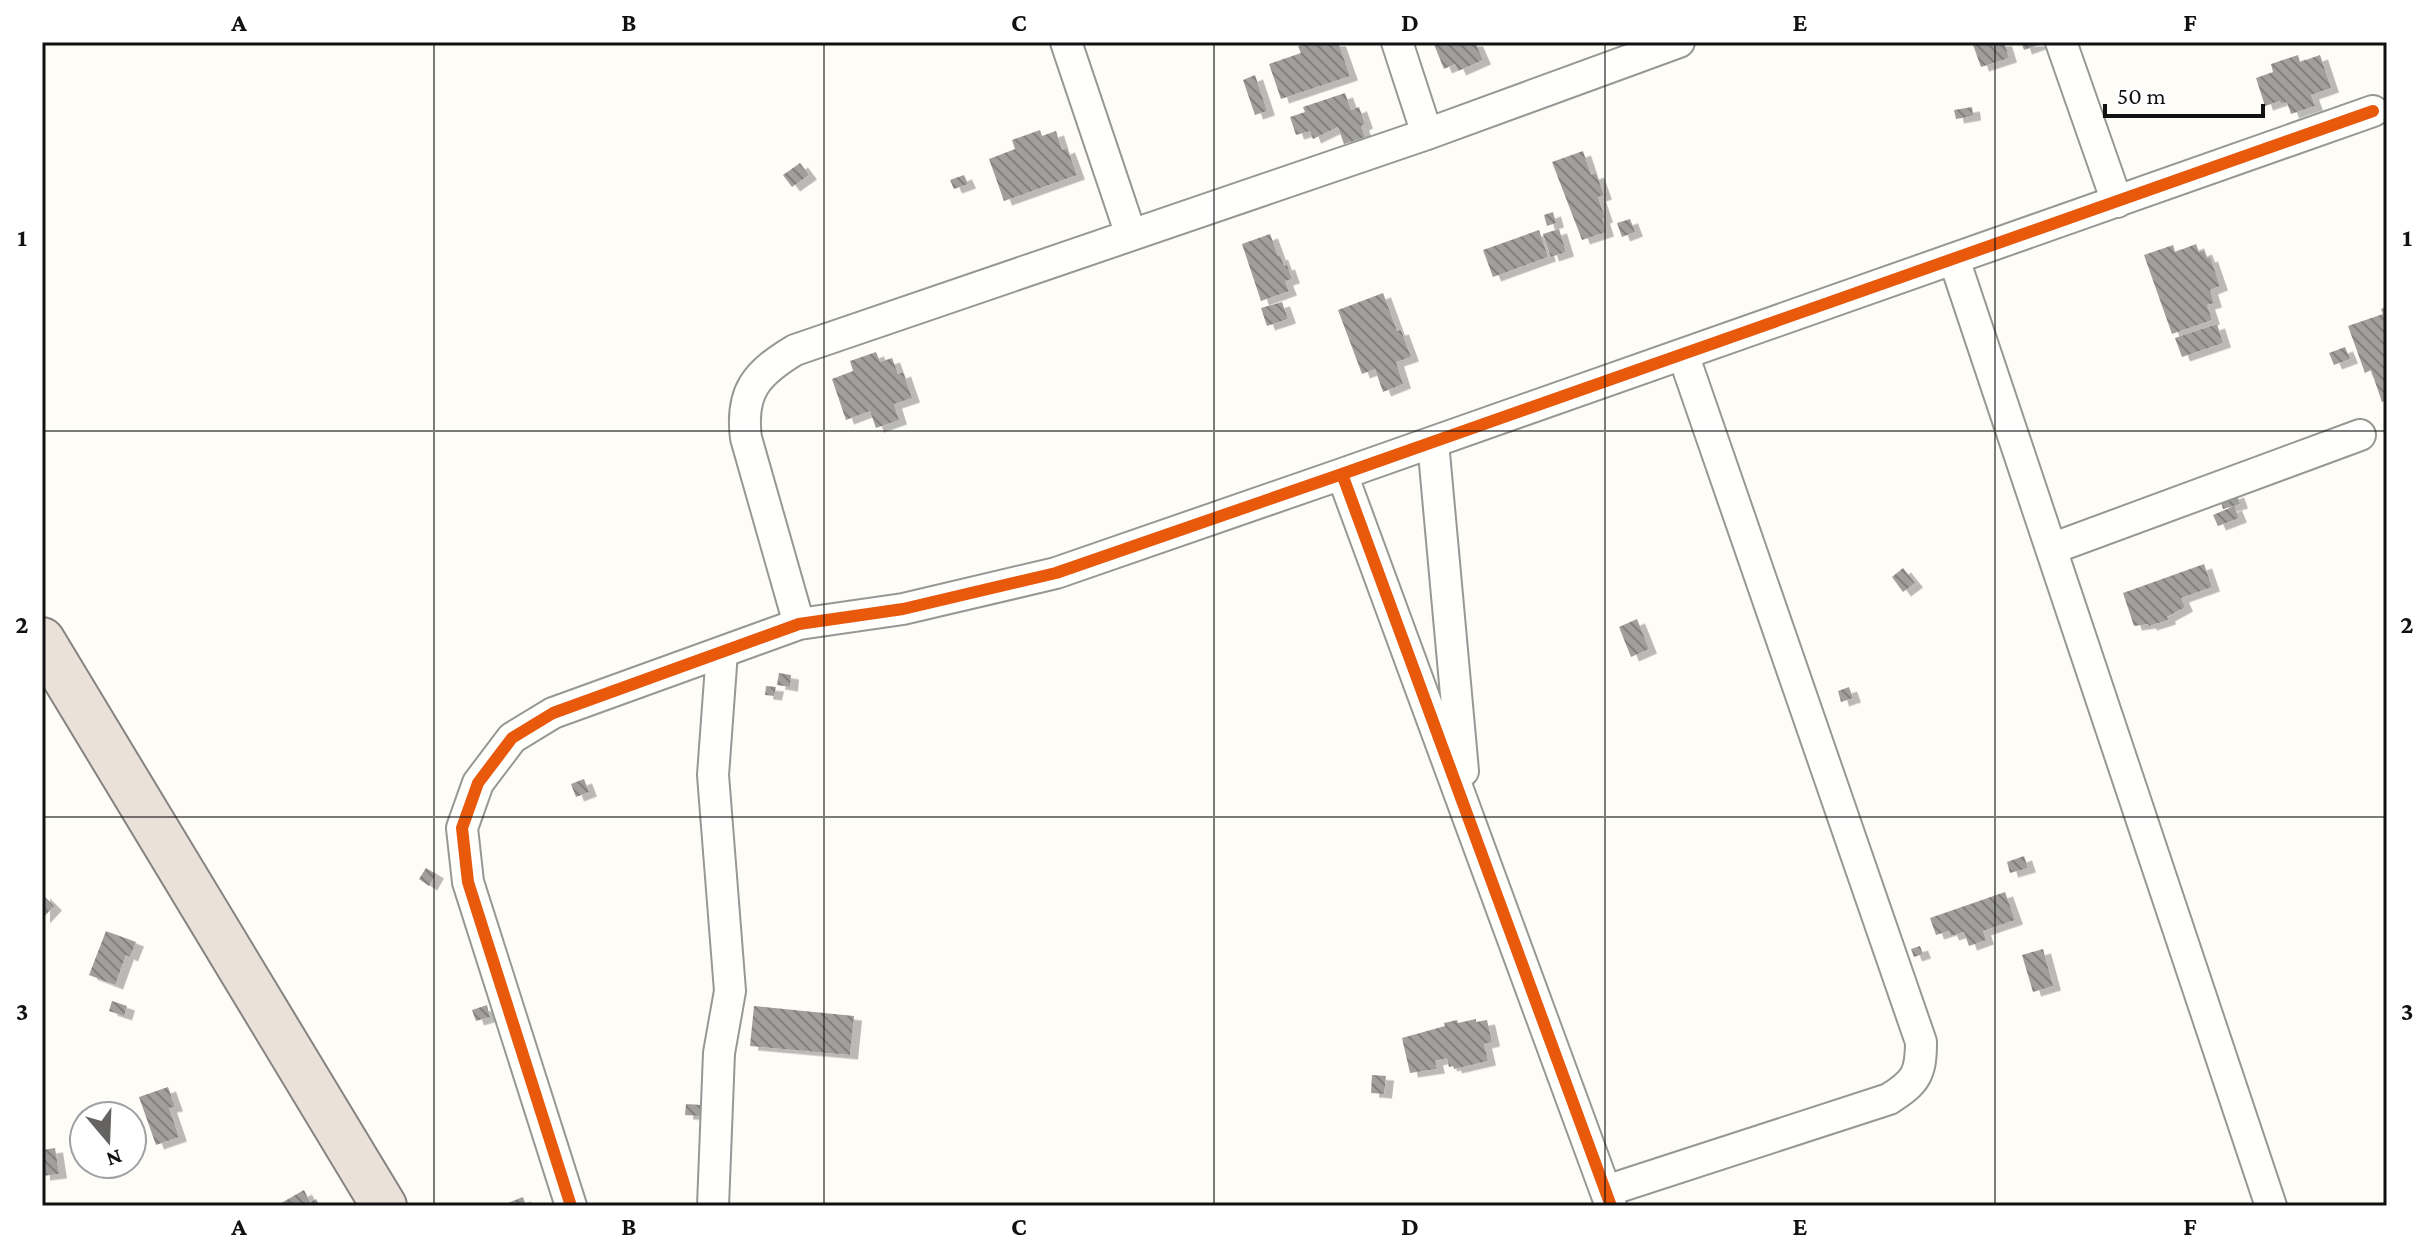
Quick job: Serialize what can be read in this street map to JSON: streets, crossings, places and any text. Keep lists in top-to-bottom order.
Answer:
{
  "scale_bar": "50 m",
  "north": "bottom",
  "grid": {
    "columns": [
      "A",
      "B",
      "C",
      "D",
      "E",
      "F"
    ],
    "rows": ["1", "2", "3"]
  }
}
